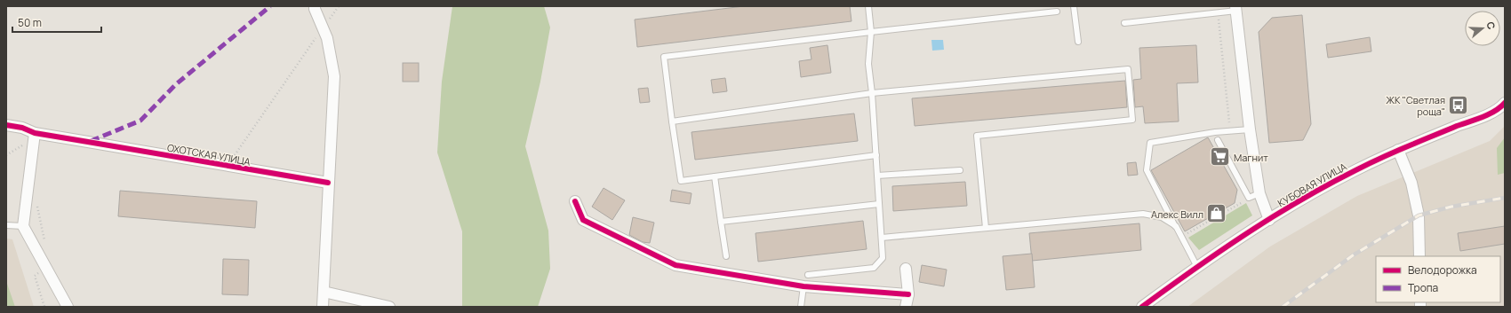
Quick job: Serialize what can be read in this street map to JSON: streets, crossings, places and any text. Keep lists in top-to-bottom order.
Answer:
{
  "streets": {
    "street": ["ОХОТСКАЯ УЛИЦА", "КУБОВАЯ УЛИЦА"]
  },
  "places": {
    "bus stop": ["ЖК \"Светлая роща\""],
    "supermarket": ["Магнит"],
    "shop": ["Алекс Вилл"]
  },
  "legend": ["Велодорожка", "Тропа"],
  "scale_bar": "50 m",
  "north": "right"
}
